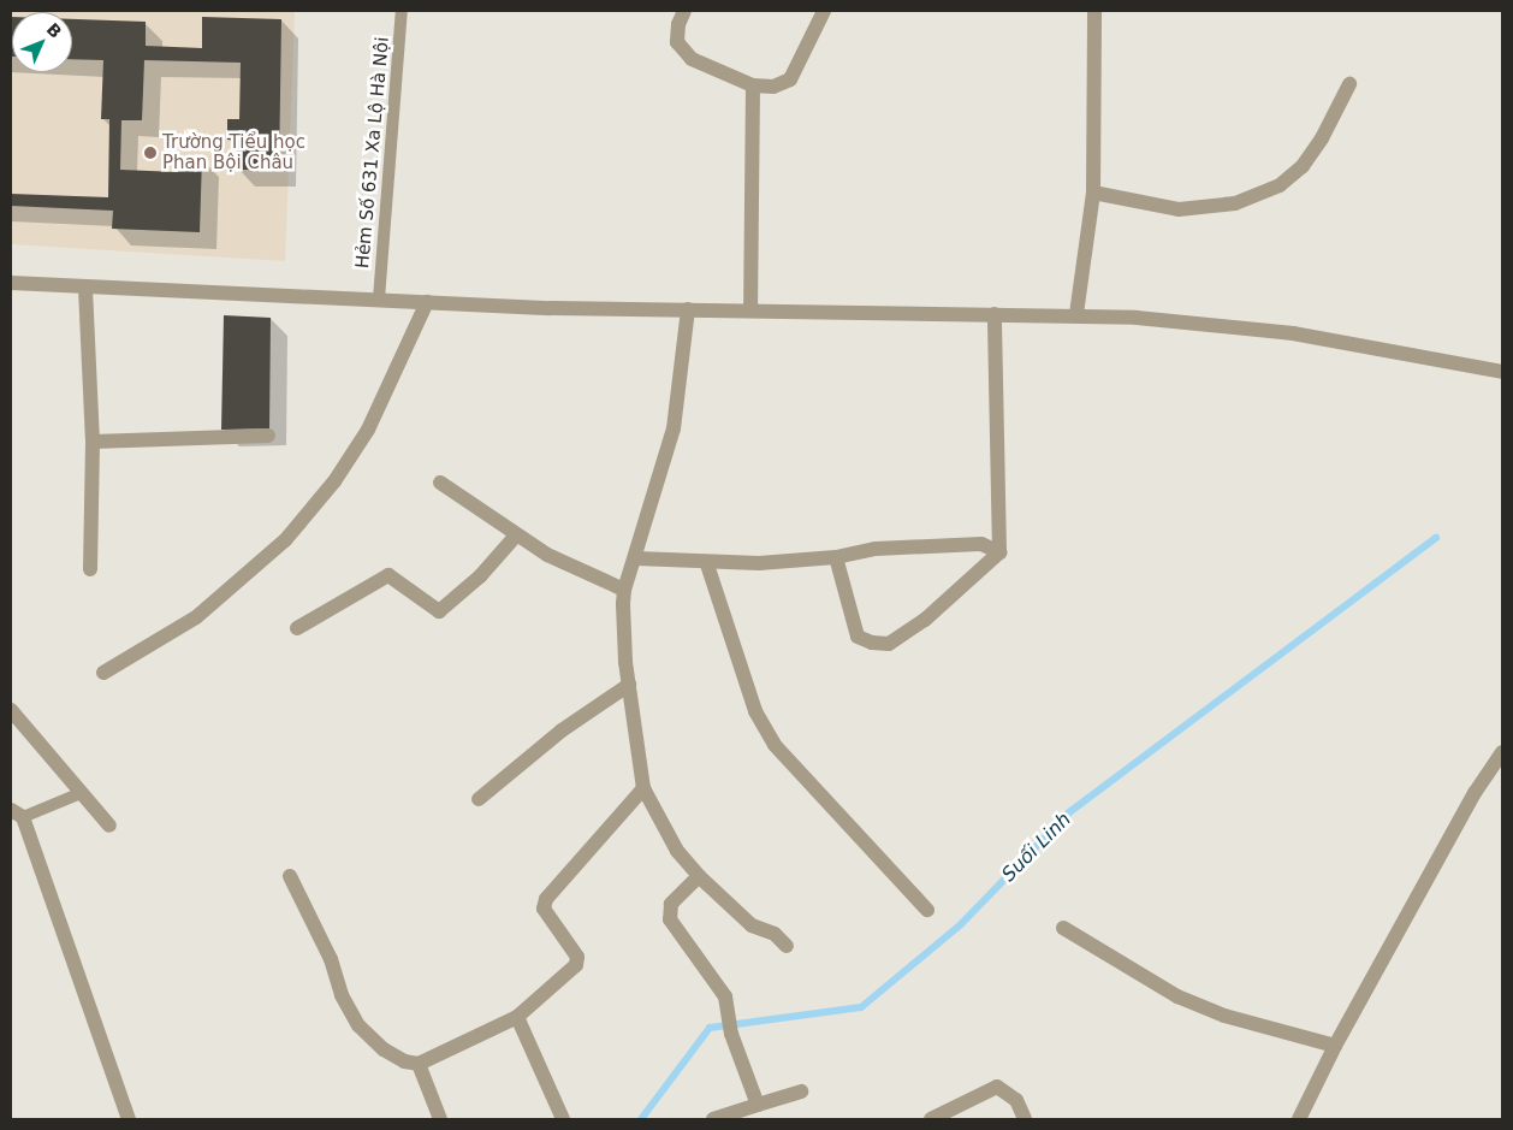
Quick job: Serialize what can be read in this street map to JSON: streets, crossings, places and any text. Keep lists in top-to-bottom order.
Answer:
{
  "streets": {
    "lane": ["Hẻm Số 631 Xa Lộ Hà Nội"]
  },
  "water": ["Suối Linh"],
  "places": ["Trường Tiểu học Phan Bội Châu"],
  "north": "top right"
}
